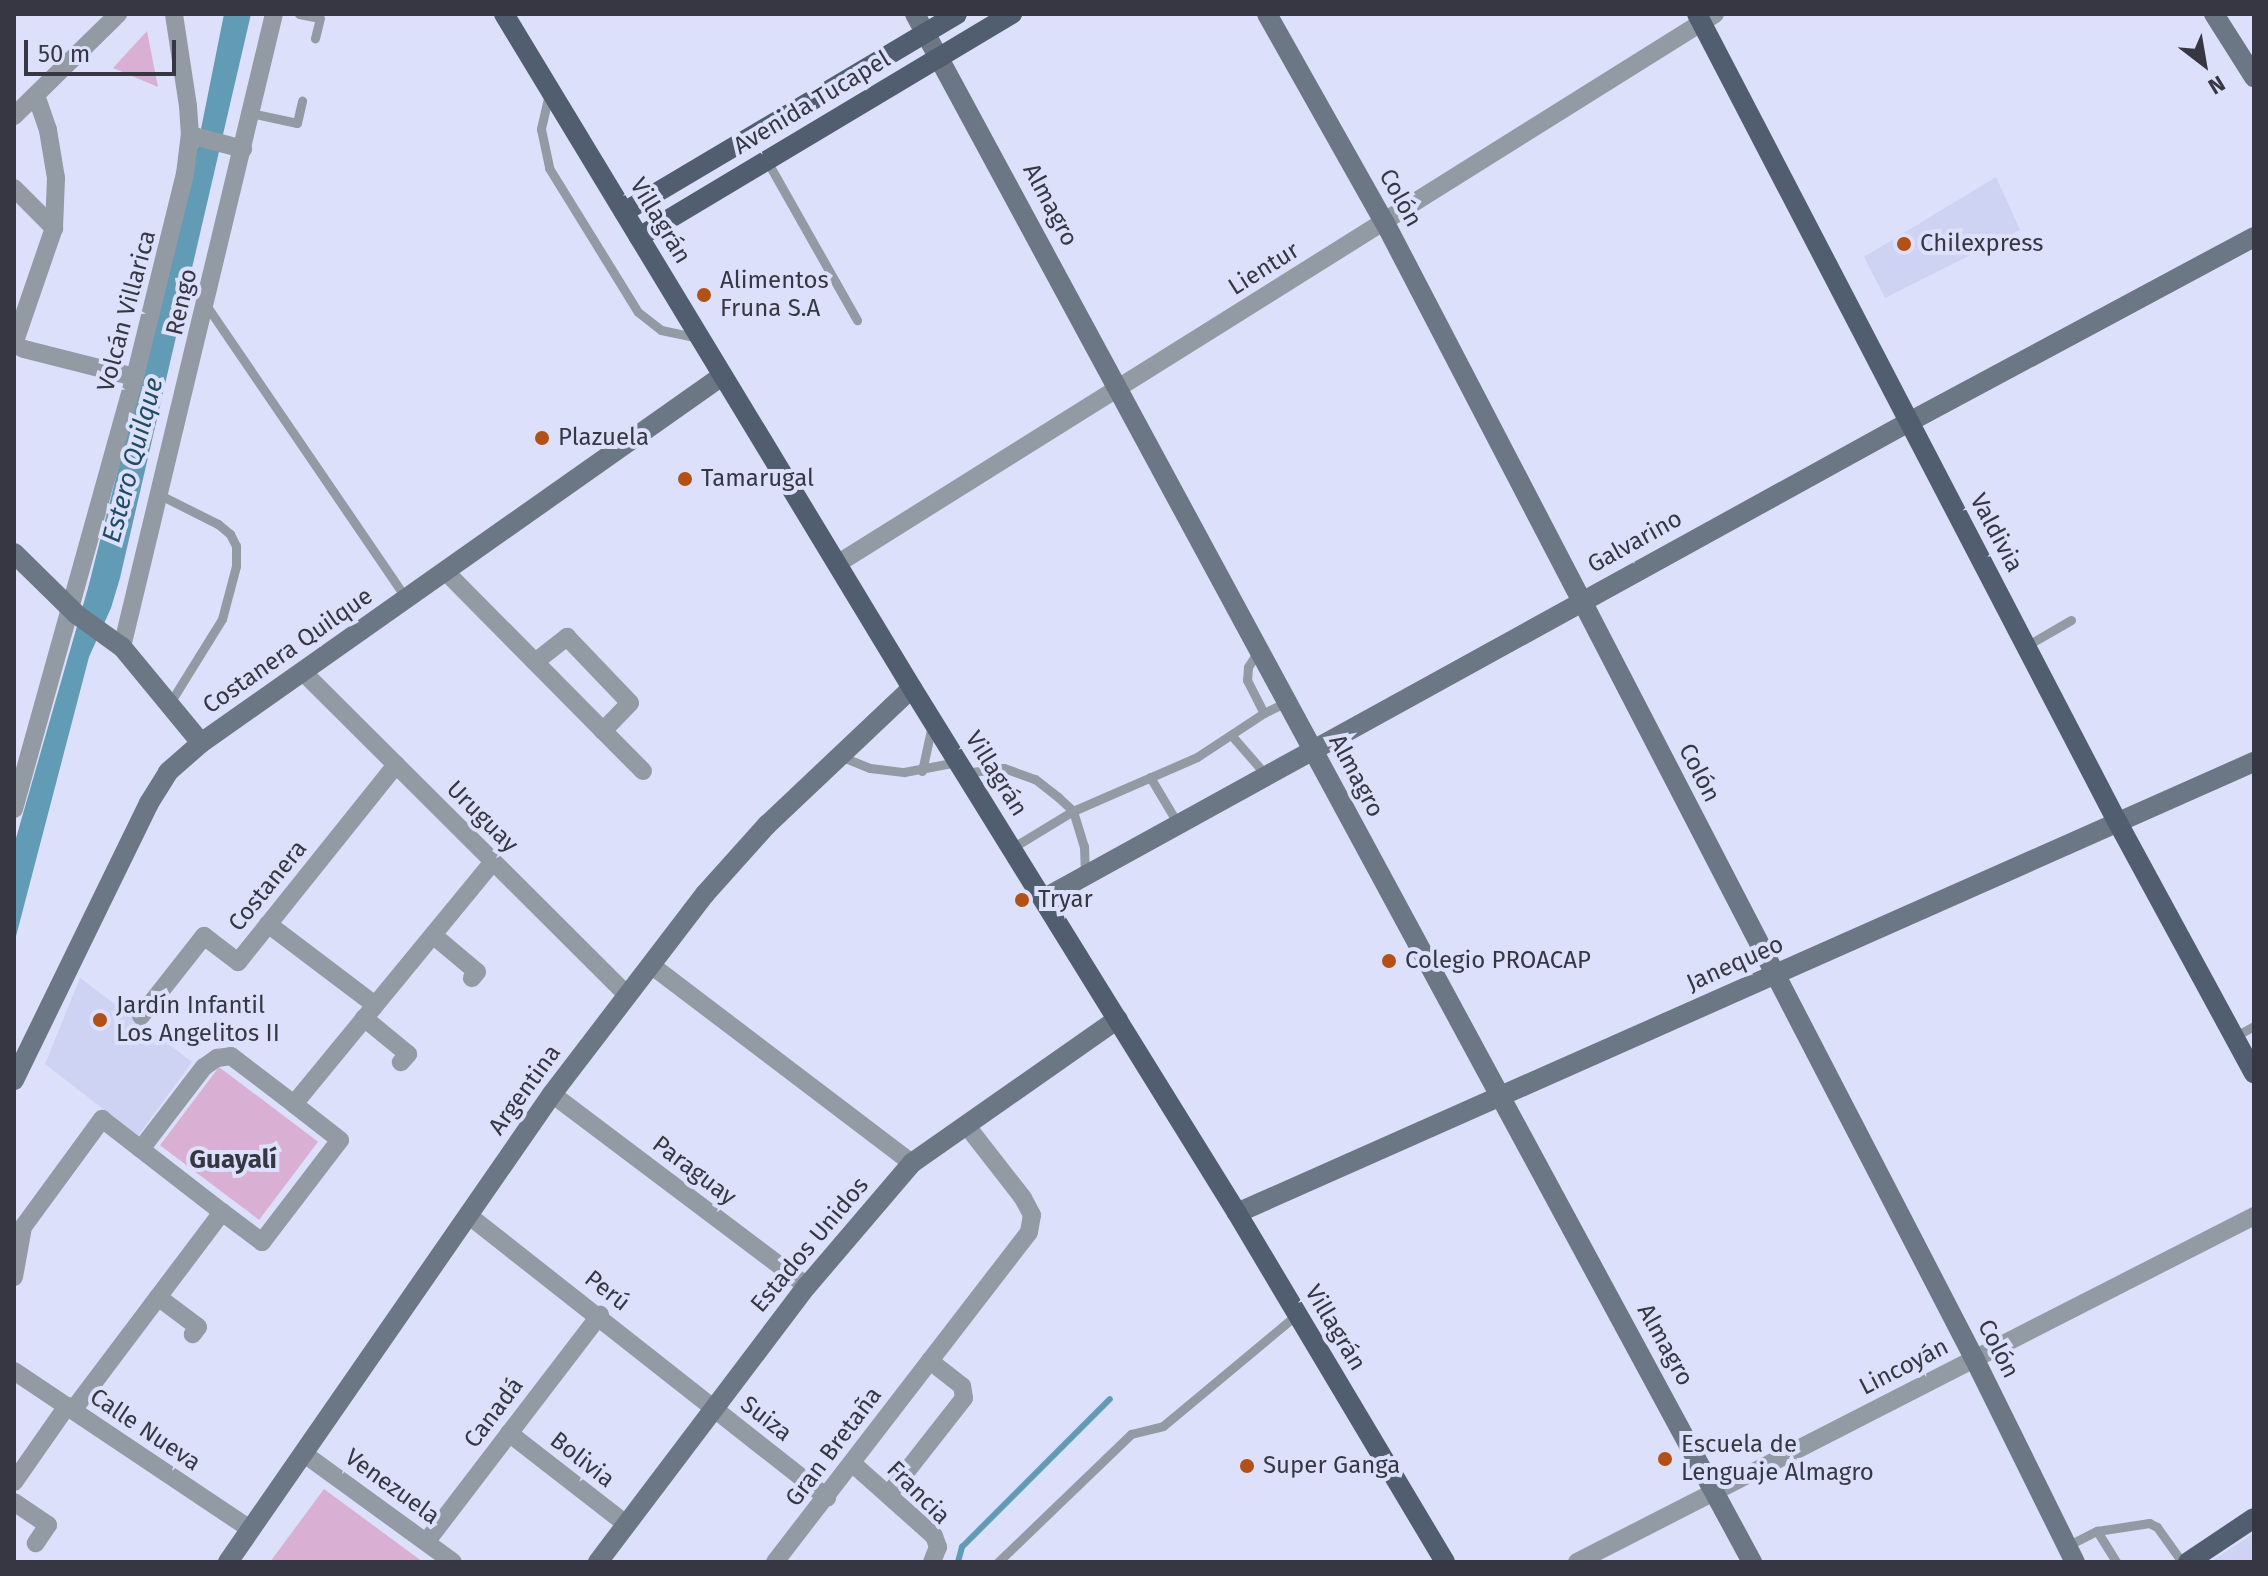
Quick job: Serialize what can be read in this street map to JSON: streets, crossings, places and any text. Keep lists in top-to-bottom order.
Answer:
{
  "streets": {
    "main road": ["Avenida Tucapel", "Villagrán", "Valdivia"],
    "street": [
      "Colón",
      "Almagro",
      "Lientur",
      "Rengo",
      "Volcán Villarica",
      "Galvarino",
      "Costanera Quilque",
      "Uruguay",
      "Costanera",
      "Janequeo",
      "Argentina",
      "Paraguay",
      "Estados Unidos",
      "Perú",
      "Lincoyán",
      "Canadá",
      "Suiza",
      "Calle Nueva",
      "Gran Bretaña",
      "Bolivia",
      "Venezuela",
      "Francia"
    ]
  },
  "crossings": [
    ["Avenida Tucapel", "Almagro"],
    ["Avenida Tucapel", "Villagrán"],
    ["Colón", "Lientur"],
    ["Colón", "Galvarino"],
    ["Colón", "Janequeo"],
    ["Colón", "Lincoyán"],
    ["Almagro", "Lientur"],
    ["Almagro", "Galvarino"],
    ["Almagro", "Janequeo"],
    ["Almagro", "Lincoyán"],
    ["Villagrán", "Lientur"],
    ["Villagrán", "Galvarino"],
    ["Villagrán", "Costanera Quilque"],
    ["Villagrán", "Janequeo"],
    ["Villagrán", "Argentina"],
    ["Villagrán", "Estados Unidos"],
    ["Lientur", "Valdivia"],
    ["Valdivia", "Galvarino"],
    ["Valdivia", "Janequeo"],
    ["Costanera Quilque", "Uruguay"],
    ["Uruguay", "Costanera"],
    ["Uruguay", "Argentina"],
    ["Argentina", "Paraguay"],
    ["Argentina", "Perú"],
    ["Argentina", "Calle Nueva"],
    ["Argentina", "Venezuela"],
    ["Paraguay", "Estados Unidos"],
    ["Estados Unidos", "Perú"],
    ["Estados Unidos", "Suiza"],
    ["Estados Unidos", "Gran Bretaña"],
    ["Estados Unidos", "Bolivia"],
    ["Perú", "Canadá"],
    ["Perú", "Suiza"],
    ["Canadá", "Bolivia"],
    ["Canadá", "Venezuela"],
    ["Suiza", "Gran Bretaña"],
    ["Gran Bretaña", "Francia"]
  ],
  "districts": ["Guayalí"],
  "water": ["Estero Quilque"],
  "places": [
    "Chilexpress",
    "Alimentos Fruna S.A",
    "Plazuela",
    "Tamarugal",
    "Tryar",
    "Colegio PROACAP",
    "Jardín Infantil Los Angelitos II",
    "Escuela de Lenguaje Almagro",
    "Super Ganga"
  ],
  "scale_bar": "50 m",
  "north": "bottom right"
}
